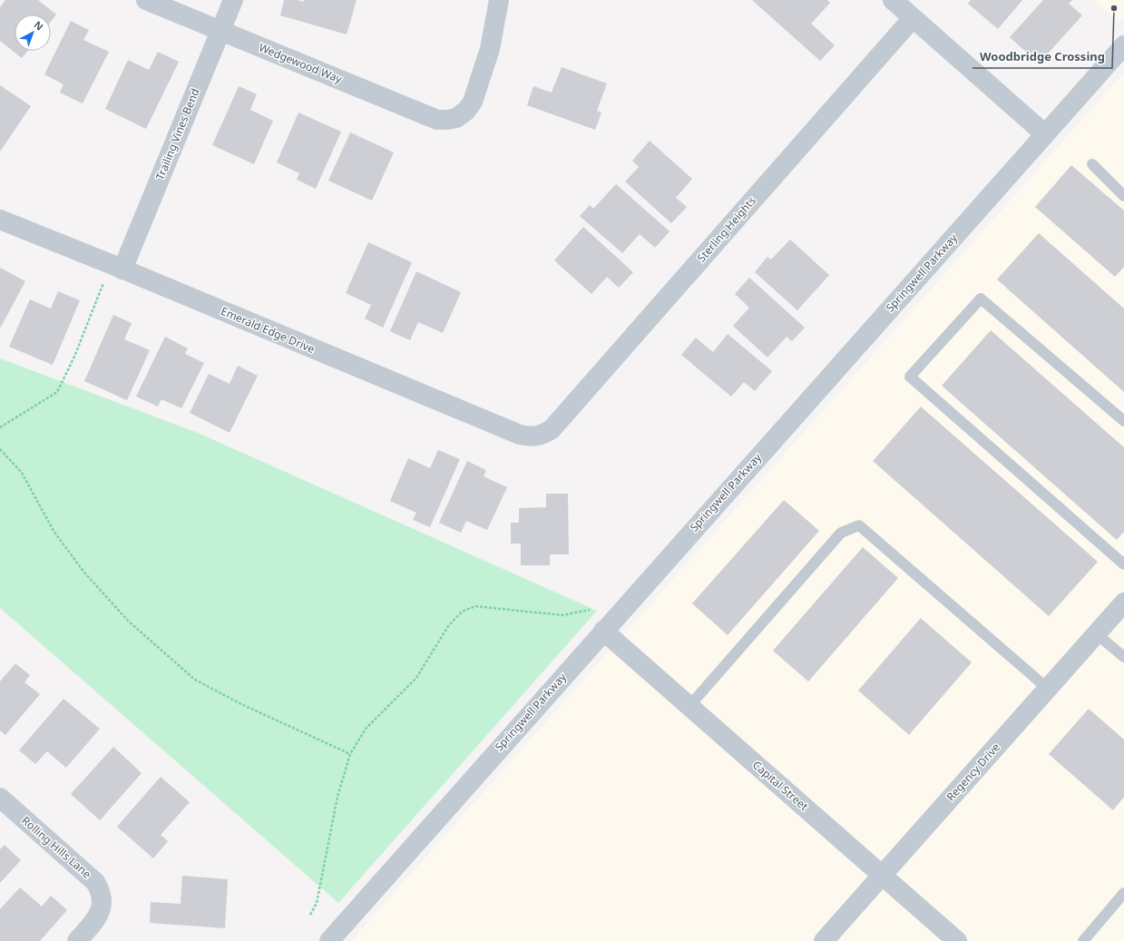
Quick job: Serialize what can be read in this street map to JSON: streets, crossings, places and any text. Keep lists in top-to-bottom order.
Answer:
{
  "streets": {
    "street": [
      "Wedgewood Way",
      "Trailing Vines Bend",
      "Sterling Heights",
      "Springwell Parkway",
      "Emerald Edge Drive",
      "Regency Drive",
      "Capital Street",
      "Rolling Hills Lane"
    ]
  },
  "crossings": [
    ["Wedgewood Way", "Trailing Vines Bend"],
    ["Trailing Vines Bend", "Emerald Edge Drive"],
    ["Sterling Heights", "Emerald Edge Drive"],
    ["Springwell Parkway", "Capital Street"],
    ["Regency Drive", "Capital Street"]
  ],
  "places": ["Woodbridge Crossing"],
  "north": "top right"
}
